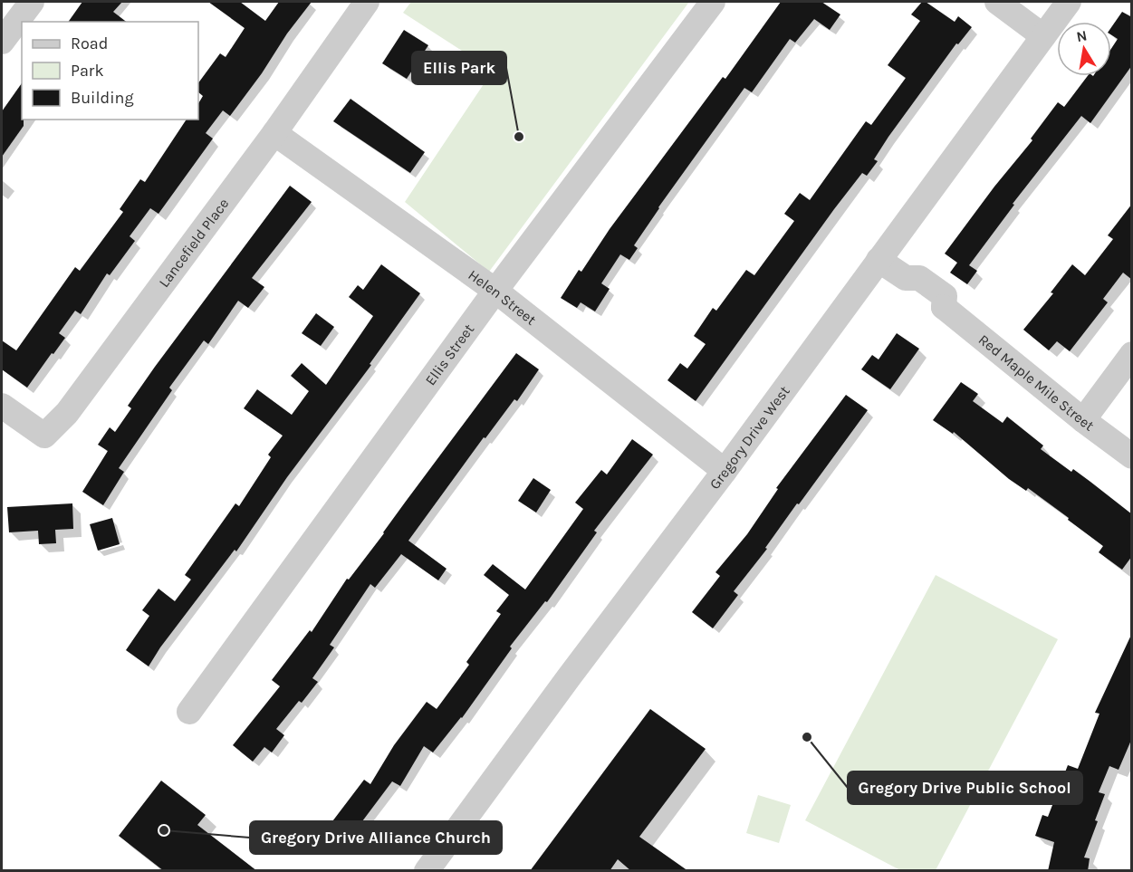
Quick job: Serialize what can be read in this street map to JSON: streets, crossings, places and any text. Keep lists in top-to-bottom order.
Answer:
{
  "streets": {
    "street": [
      "Lancefield Place",
      "Helen Street",
      "Ellis Street",
      "Red Maple Mile Street",
      "Gregory Drive West"
    ]
  },
  "crossings": [
    ["Lancefield Place", "Helen Street"],
    ["Helen Street", "Ellis Street"],
    ["Helen Street", "Gregory Drive West"],
    ["Red Maple Mile Street", "Gregory Drive West"]
  ],
  "places": ["Ellis Park", "Gregory Drive Public School", "Gregory Drive Alliance Church"],
  "legend": ["Road", "Park", "Building"],
  "north": "top"
}
